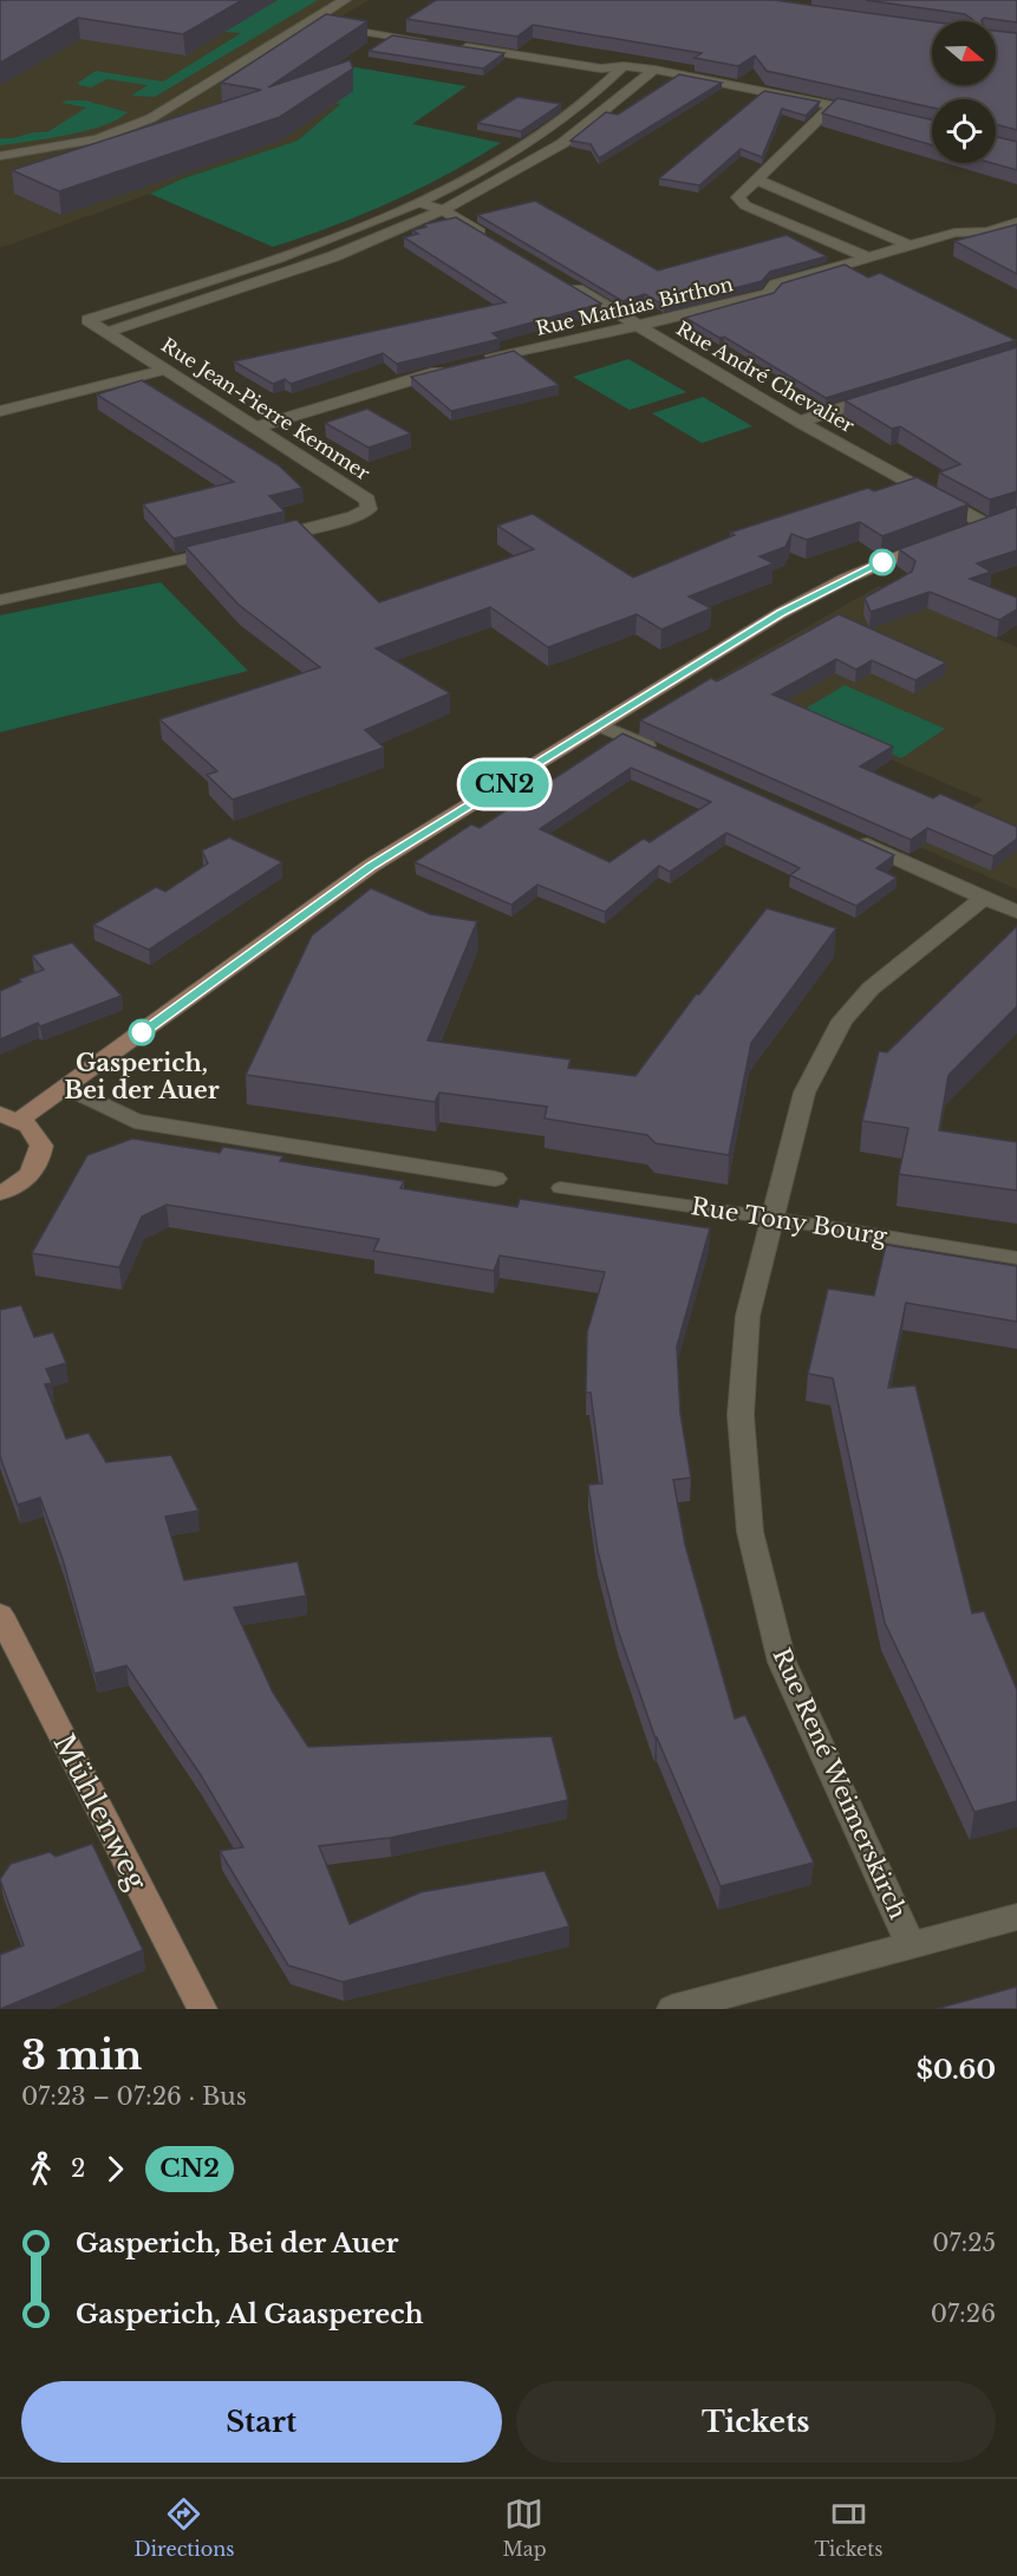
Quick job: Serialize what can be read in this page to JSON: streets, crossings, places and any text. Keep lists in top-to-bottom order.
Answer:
{
  "streets": {
    "street": [
      "Rue Mathias Birthon",
      "Rue André Chevalier",
      "Rue Jean-Pierre Kemmer",
      "Rue René Weimerskirch",
      "Mühlenweg"
    ],
    "lane": ["Rue Tony Bourg"]
  },
  "crossings": [
    ["Rue Mathias Birthon", "Rue André Chevalier"],
    ["Rue Mathias Birthon", "Rue Jean-Pierre Kemmer"],
    ["Rue Tony Bourg", "Rue René Weimerskirch"]
  ],
  "places": ["Gasperich, Bei der Auer"],
  "lines": ["bus line CN2"],
  "north": "right",
  "page": {
    "on_map": "CN2",
    "heading": ["3 min", "07:23 – 07:26 · Bus", "$0.60"],
    "legs": ["2", "CN2"],
    "list": [
      {
        "name": "Gasperich, Bei der Auer",
        "value": "07:25"
      },
      {
        "name": "Gasperich, Al Gaasperech",
        "value": "07:26"
      }
    ],
    "buttons": ["Start", "Tickets"],
    "tabs": ["Directions", "Map", "Tickets"]
  }
}
